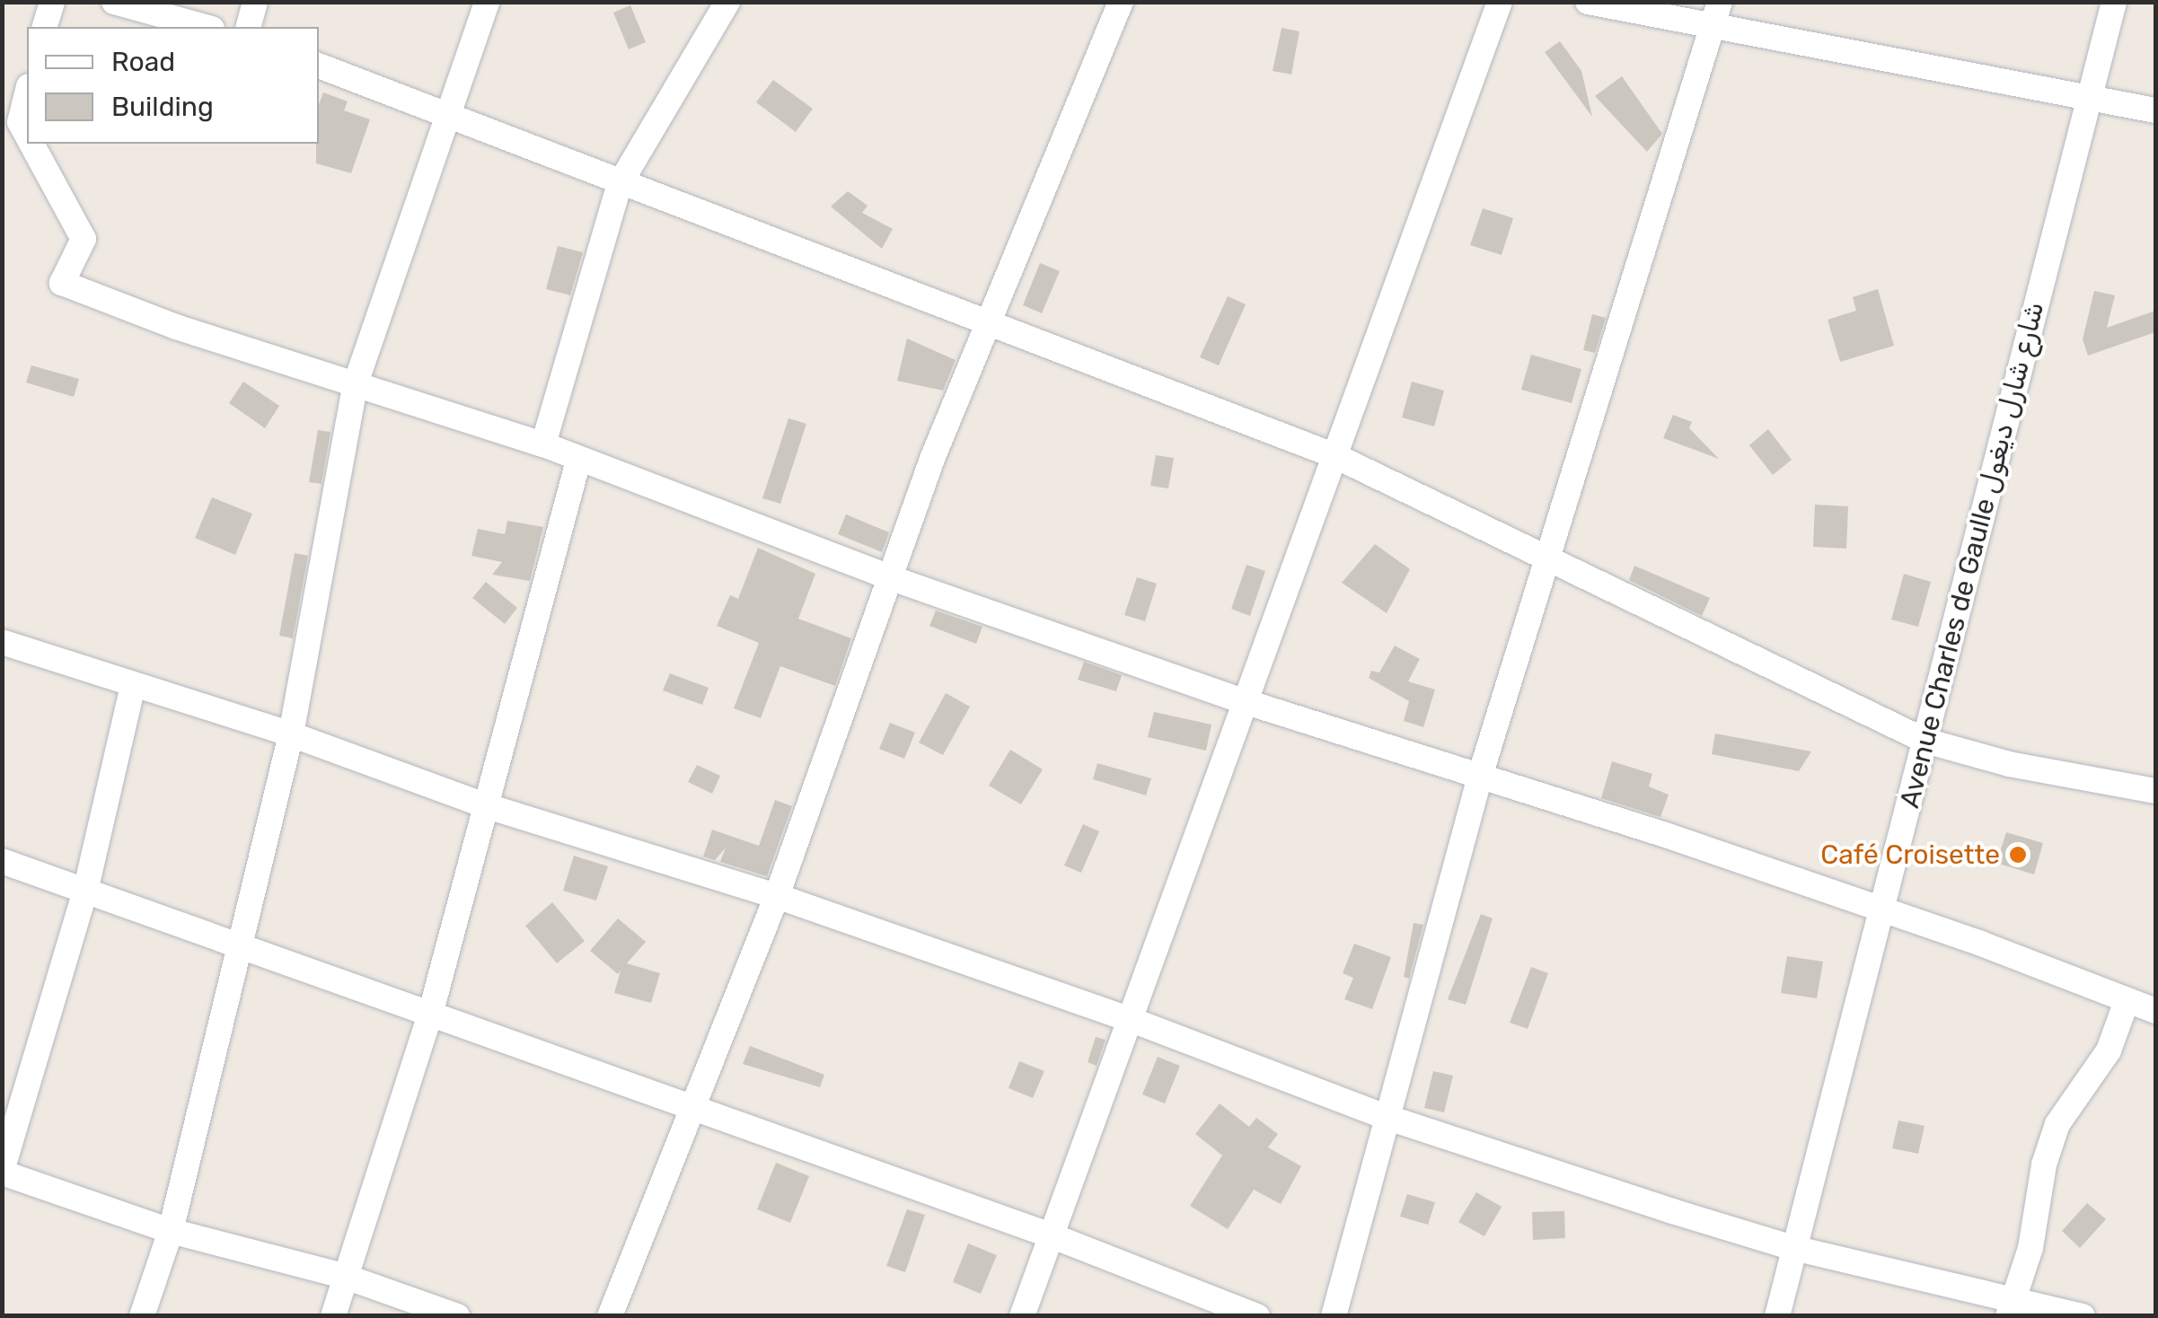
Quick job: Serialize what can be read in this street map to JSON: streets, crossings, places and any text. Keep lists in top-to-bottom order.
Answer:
{
  "streets": {
    "street": ["Avenue Charles de Gaulle شارع شارل ديغول"]
  },
  "places": ["Café Croisette"],
  "legend": ["Road", "Building"]
}
